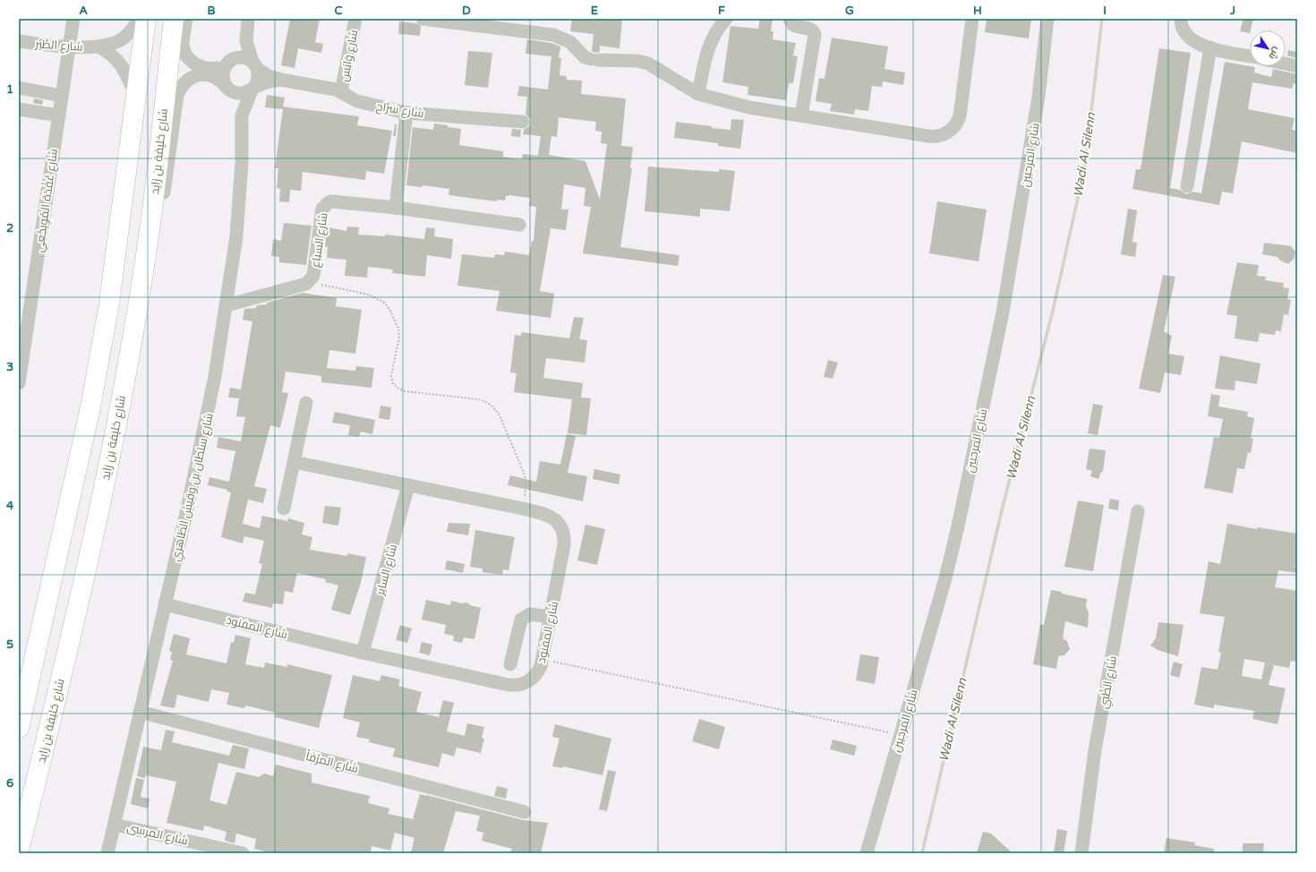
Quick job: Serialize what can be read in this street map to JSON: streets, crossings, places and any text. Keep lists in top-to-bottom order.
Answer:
{
  "streets": {
    "highway": ["شارع خليفة بن زايد"],
    "street": [
      "شارع الطَّيْر",
      "شارع وَانِس",
      "شارع سَرَّاح",
      "شارع المرحبين",
      "شارع عُقْدَة المُوِيجْعِي",
      "شارع السباع",
      "شارع سلطان بن وقيش الظاهري",
      "شارع الساير",
      "شارع المفنود",
      "شارع الظَّبِي",
      "شارع المرْفَأ",
      "شارع المرسى"
    ]
  },
  "crossings": [
    ["شارع الطَّيْر", "شارع عُقْدَة المُوِيجْعِي"],
    ["شارع وَانِس", "شارع سَرَّاح"],
    ["شارع سَرَّاح", "شارع سلطان بن وقيش الظاهري"],
    ["شارع السباع", "شارع سلطان بن وقيش الظاهري"],
    ["شارع سلطان بن وقيش الظاهري", "شارع المفنود"],
    ["شارع سلطان بن وقيش الظاهري", "شارع المرْفَأ"],
    ["شارع سلطان بن وقيش الظاهري", "شارع المرسى"],
    ["شارع الساير", "شارع المفنود"]
  ],
  "water": ["Wadi Al Silenn"],
  "north": "bottom right",
  "grid": {
    "columns": [
      "A",
      "B",
      "C",
      "D",
      "E",
      "F",
      "G",
      "H",
      "I",
      "J"
    ],
    "rows": [
      "1",
      "2",
      "3",
      "4",
      "5",
      "6"
    ]
  }
}
